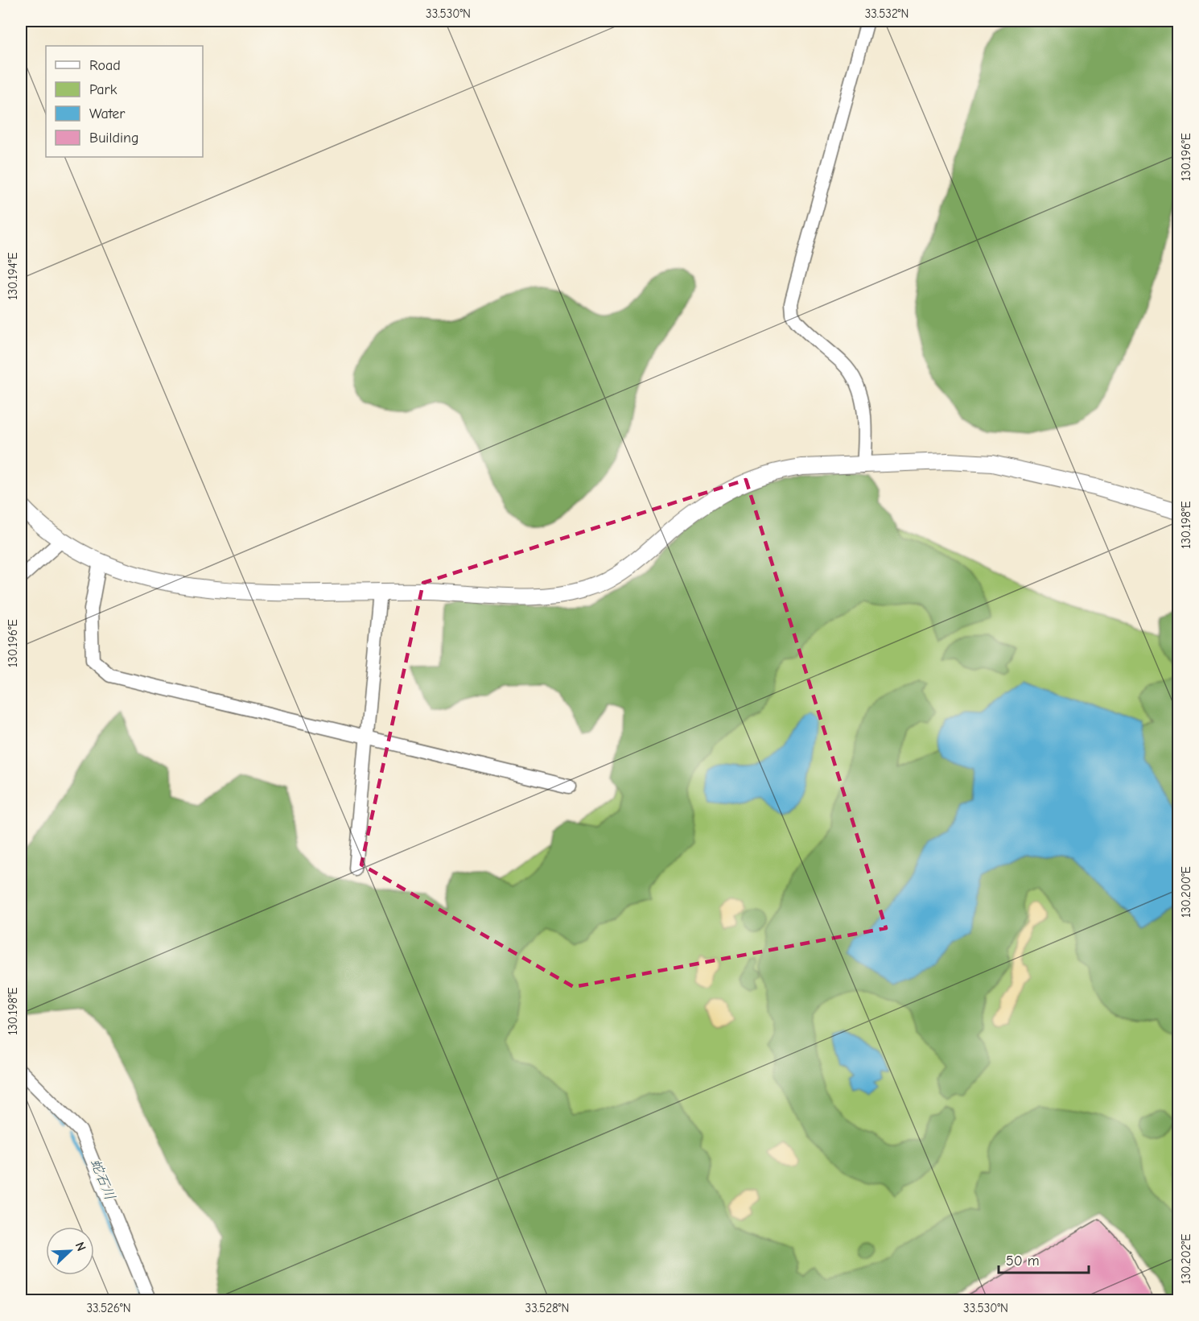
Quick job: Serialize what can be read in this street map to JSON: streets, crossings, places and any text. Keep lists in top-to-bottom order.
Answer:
{
  "water": ["蛇石川"],
  "legend": [
    "Road",
    "Park",
    "Water",
    "Building"
  ],
  "scale_bar": "50 m",
  "north": "top right",
  "coordinates": [
    "33.530°N",
    "33.532°N",
    "130.196°E",
    "130.194°E",
    "130.198°E",
    "130.200°E",
    "130.202°E",
    "33.526°N",
    "33.528°N"
  ]
}
